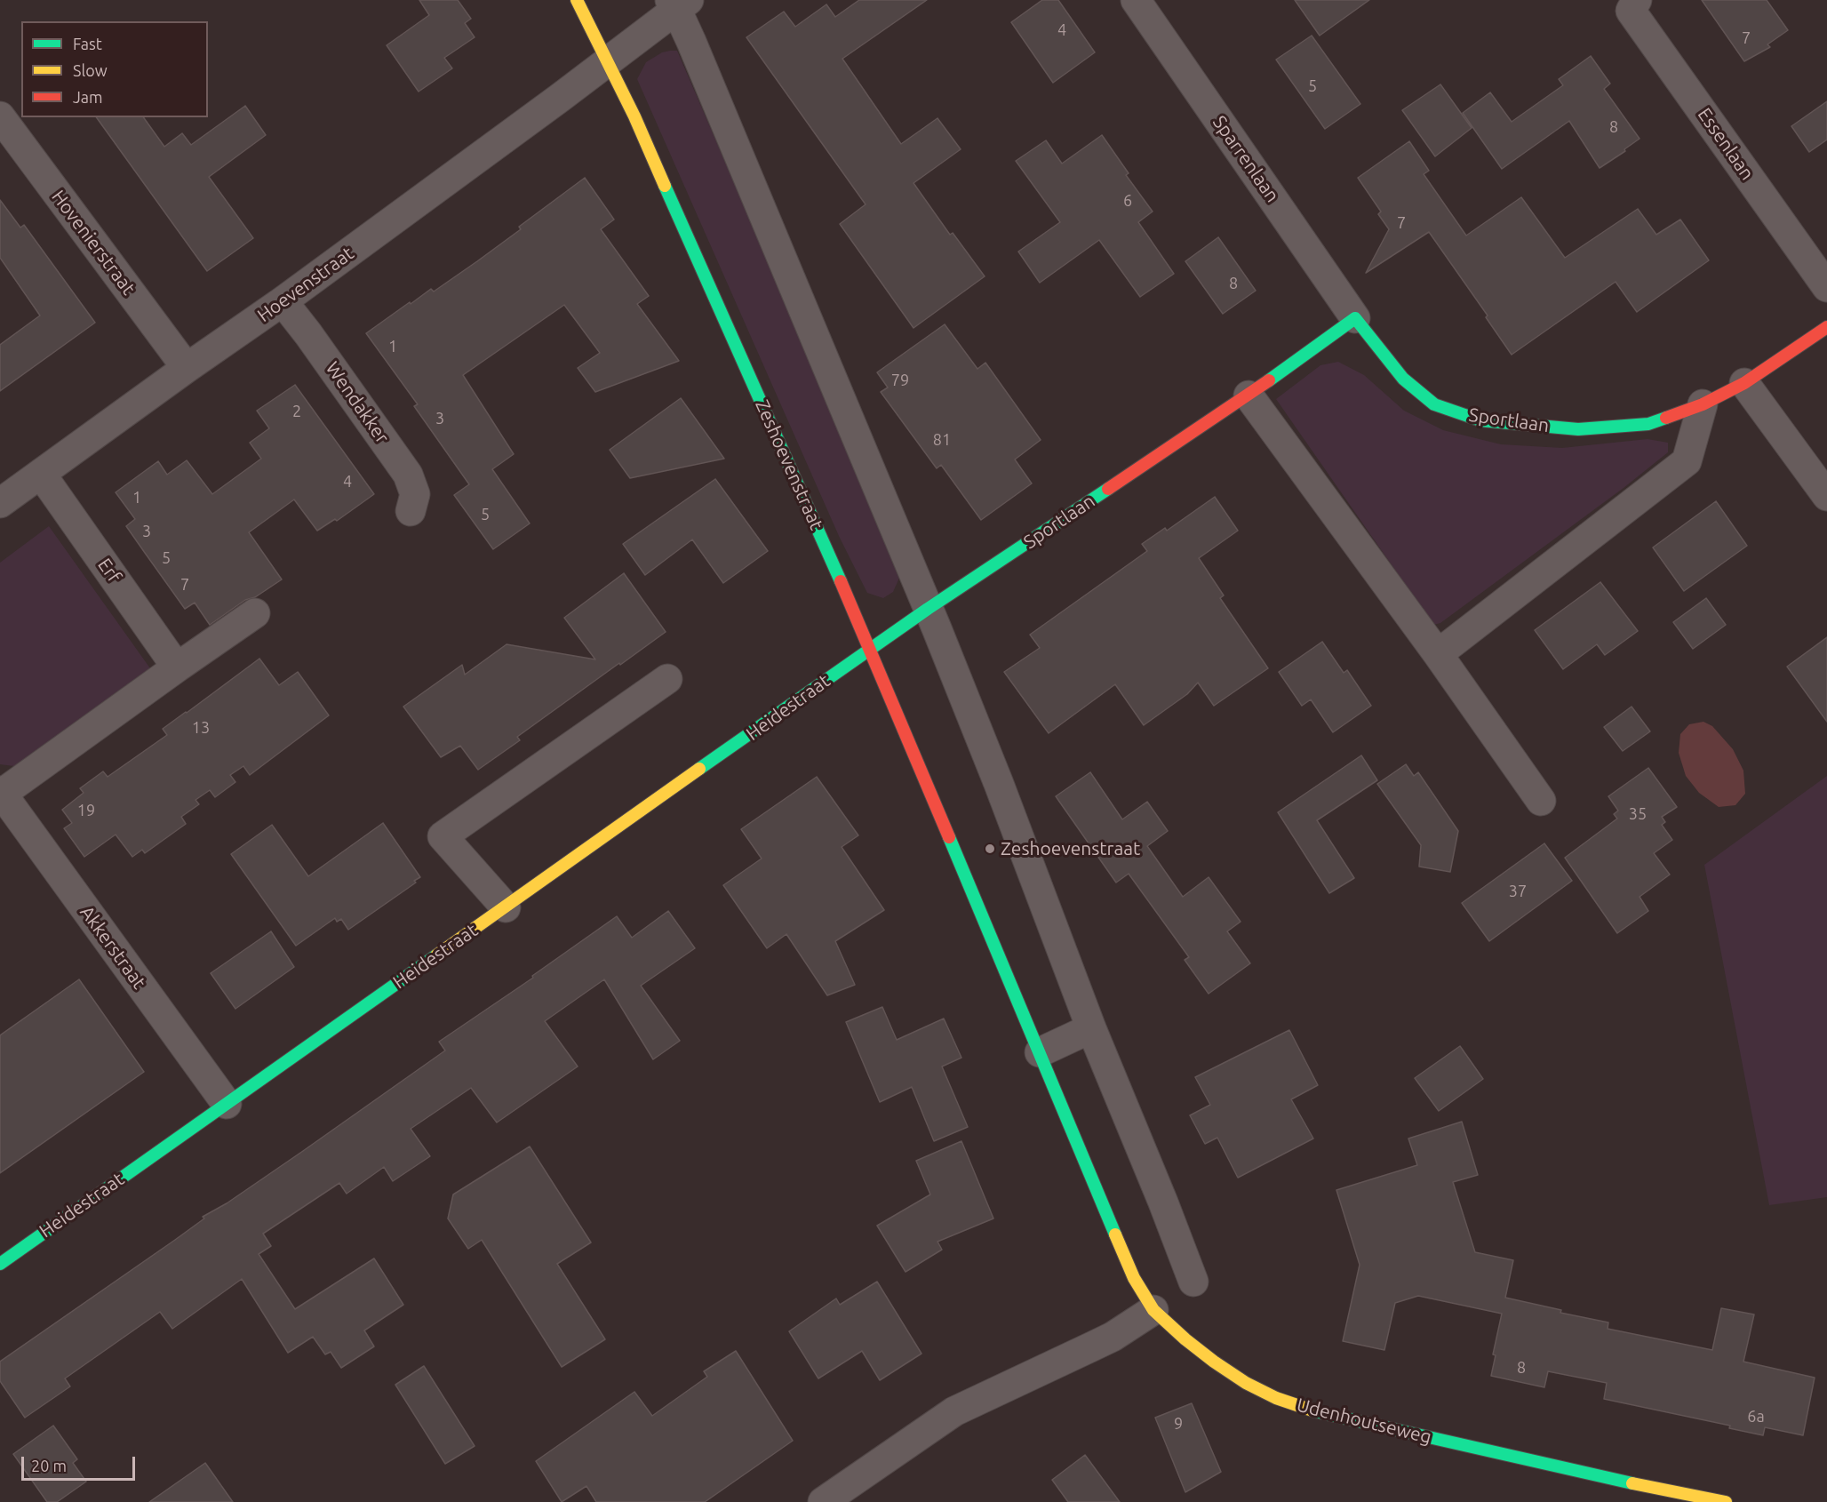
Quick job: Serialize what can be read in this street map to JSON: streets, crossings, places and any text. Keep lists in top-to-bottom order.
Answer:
{
  "streets": {
    "street": [
      "Essenlaan",
      "Sparrenlaan",
      "Hovenierstraat",
      "Hoevenstraat",
      "Wendakker",
      "Sportlaan",
      "Zeshoevenstraat",
      "Erf",
      "Heidestraat",
      "Akkerstraat",
      "Udenhoutseweg"
    ]
  },
  "crossings": [
    ["Sparrenlaan", "Sportlaan"],
    ["Hovenierstraat", "Hoevenstraat"],
    ["Hoevenstraat", "Wendakker"],
    ["Hoevenstraat", "Zeshoevenstraat"],
    ["Hoevenstraat", "Erf"],
    ["Sportlaan", "Zeshoevenstraat"],
    ["Sportlaan", "Heidestraat"],
    ["Zeshoevenstraat", "Heidestraat"],
    ["Zeshoevenstraat", "Udenhoutseweg"],
    ["Heidestraat", "Akkerstraat"]
  ],
  "places": ["Zeshoevenstraat"],
  "house_numbers": [
    "4",
    "7",
    "5",
    "8",
    "6",
    "7",
    "8",
    "1",
    "79",
    "2",
    "3",
    "81",
    "4",
    "1",
    "5",
    "3",
    "5",
    "7",
    "13",
    "19",
    "35",
    "37",
    "8",
    "6a",
    "9"
  ],
  "legend": ["Fast", "Slow", "Jam"],
  "scale_bar": "20 m"
}
